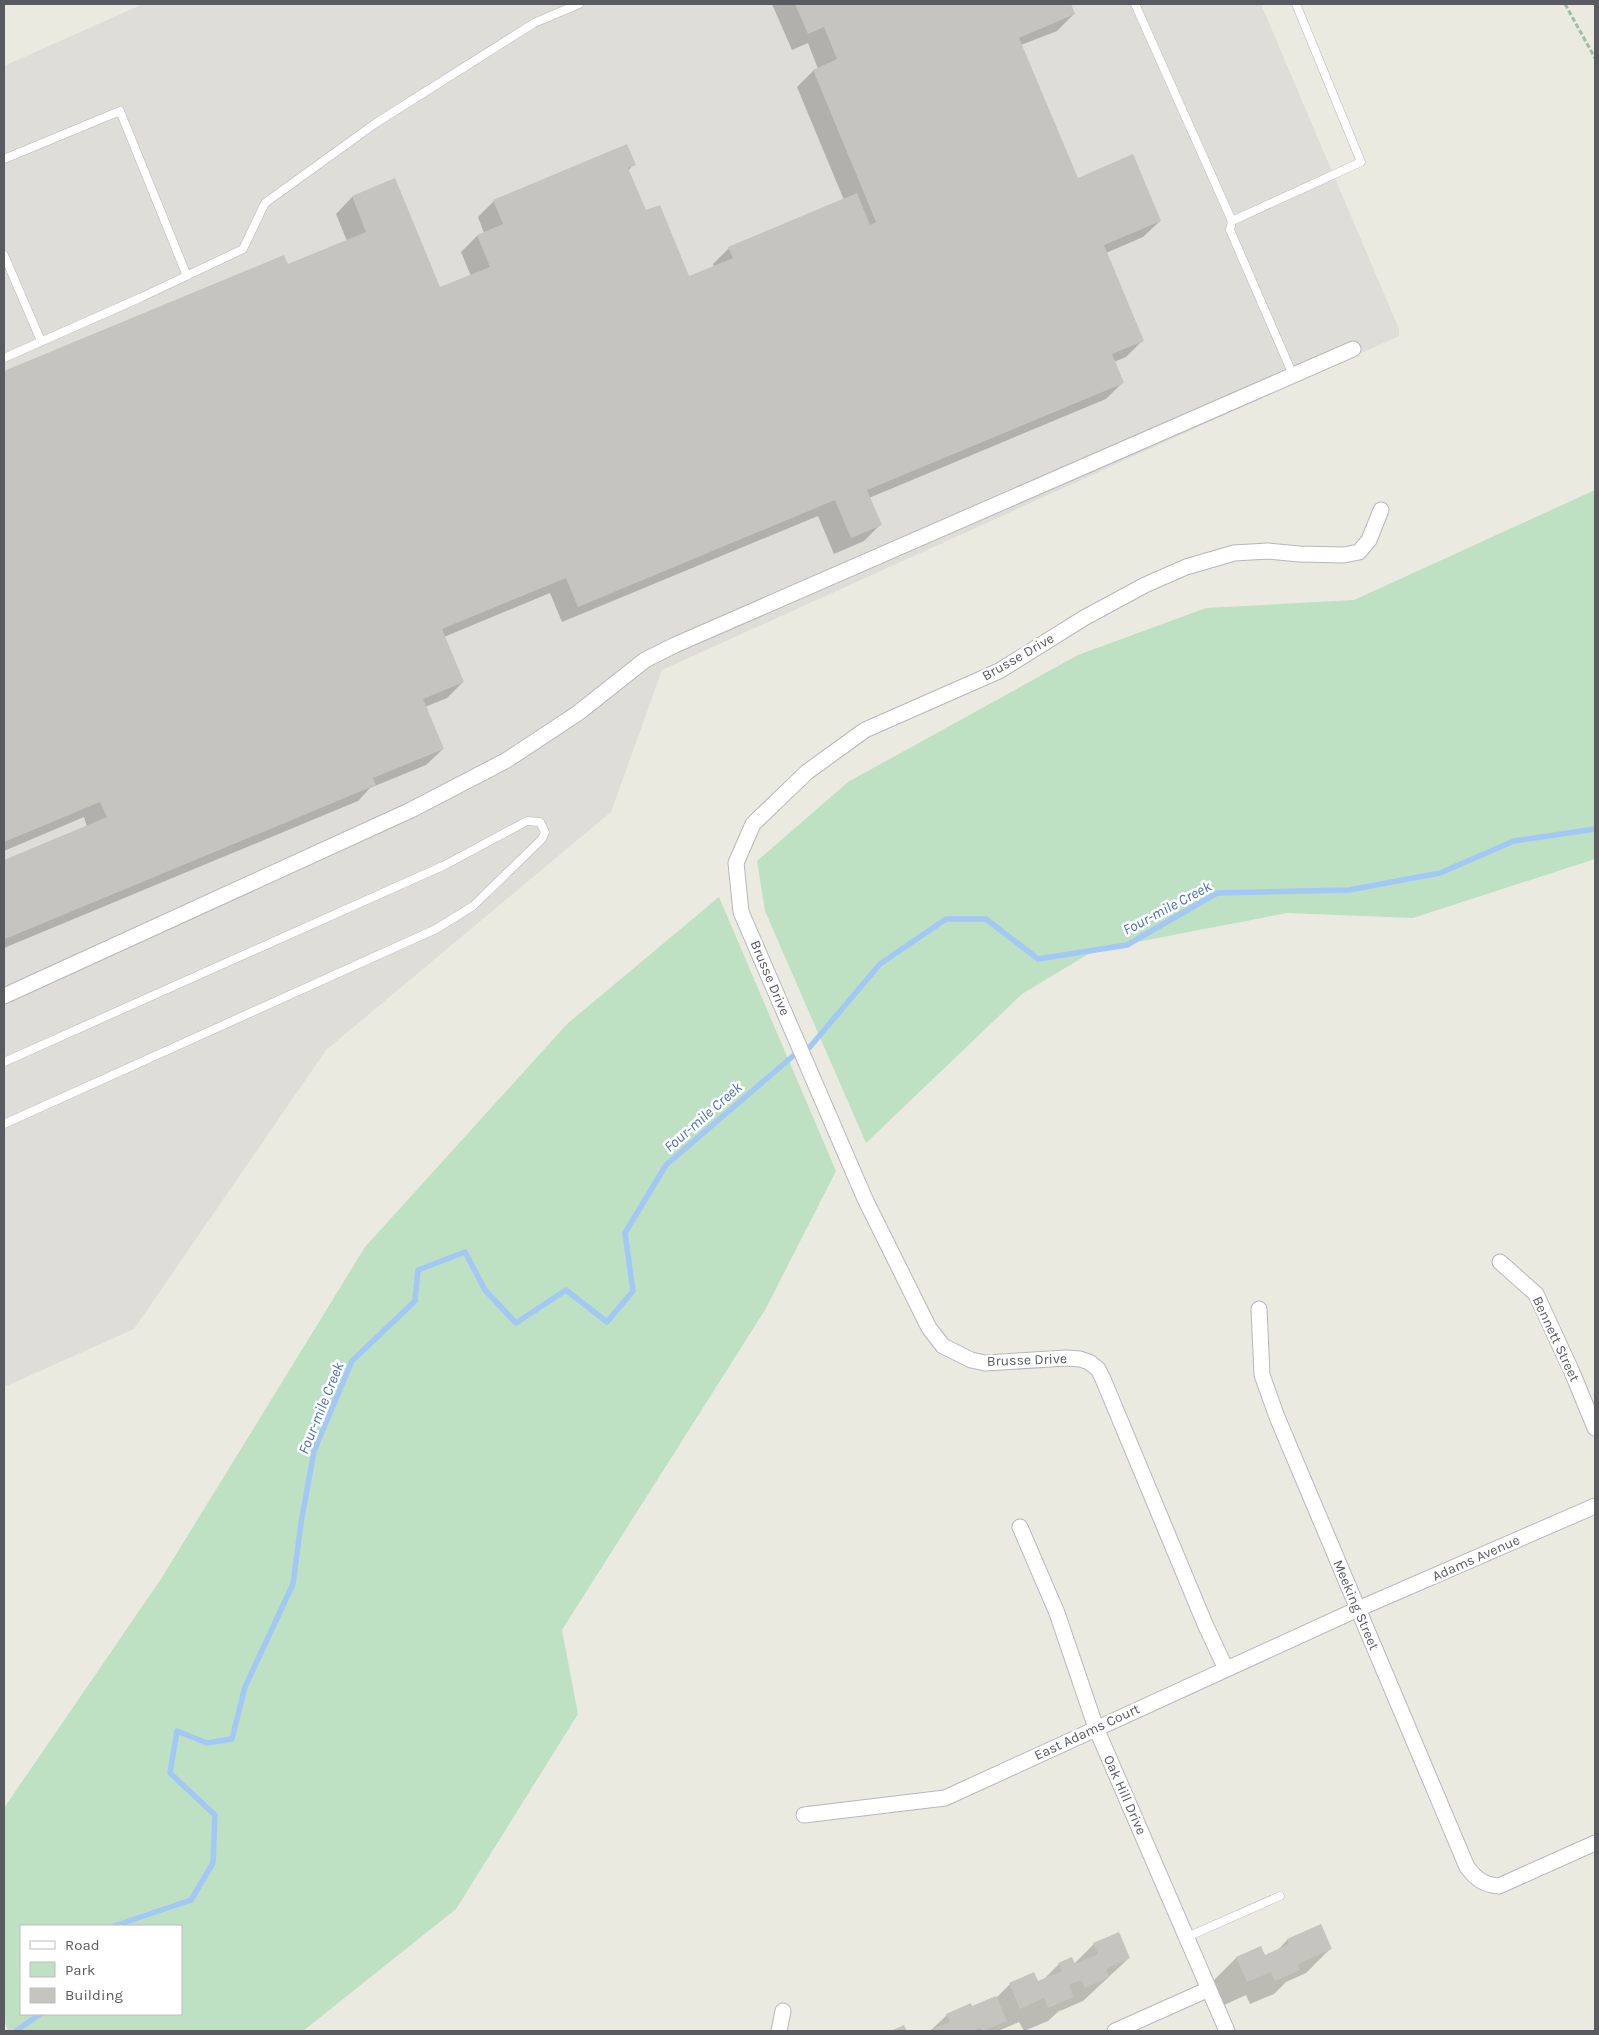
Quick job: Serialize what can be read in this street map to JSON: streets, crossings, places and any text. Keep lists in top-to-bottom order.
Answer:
{
  "streets": {
    "street": [
      "Brusse Drive",
      "Bennett Street",
      "Adams Avenue",
      "Meeking Street",
      "East Adams Court",
      "Oak Hill Drive"
    ]
  },
  "crossings": [
    ["Brusse Drive", "East Adams Court"],
    ["Adams Avenue", "Meeking Street"],
    ["Adams Avenue", "East Adams Court"],
    ["Meeking Street", "East Adams Court"],
    ["East Adams Court", "Oak Hill Drive"]
  ],
  "water": ["Four-mile Creek"],
  "legend": ["Road", "Park", "Building"]
}
